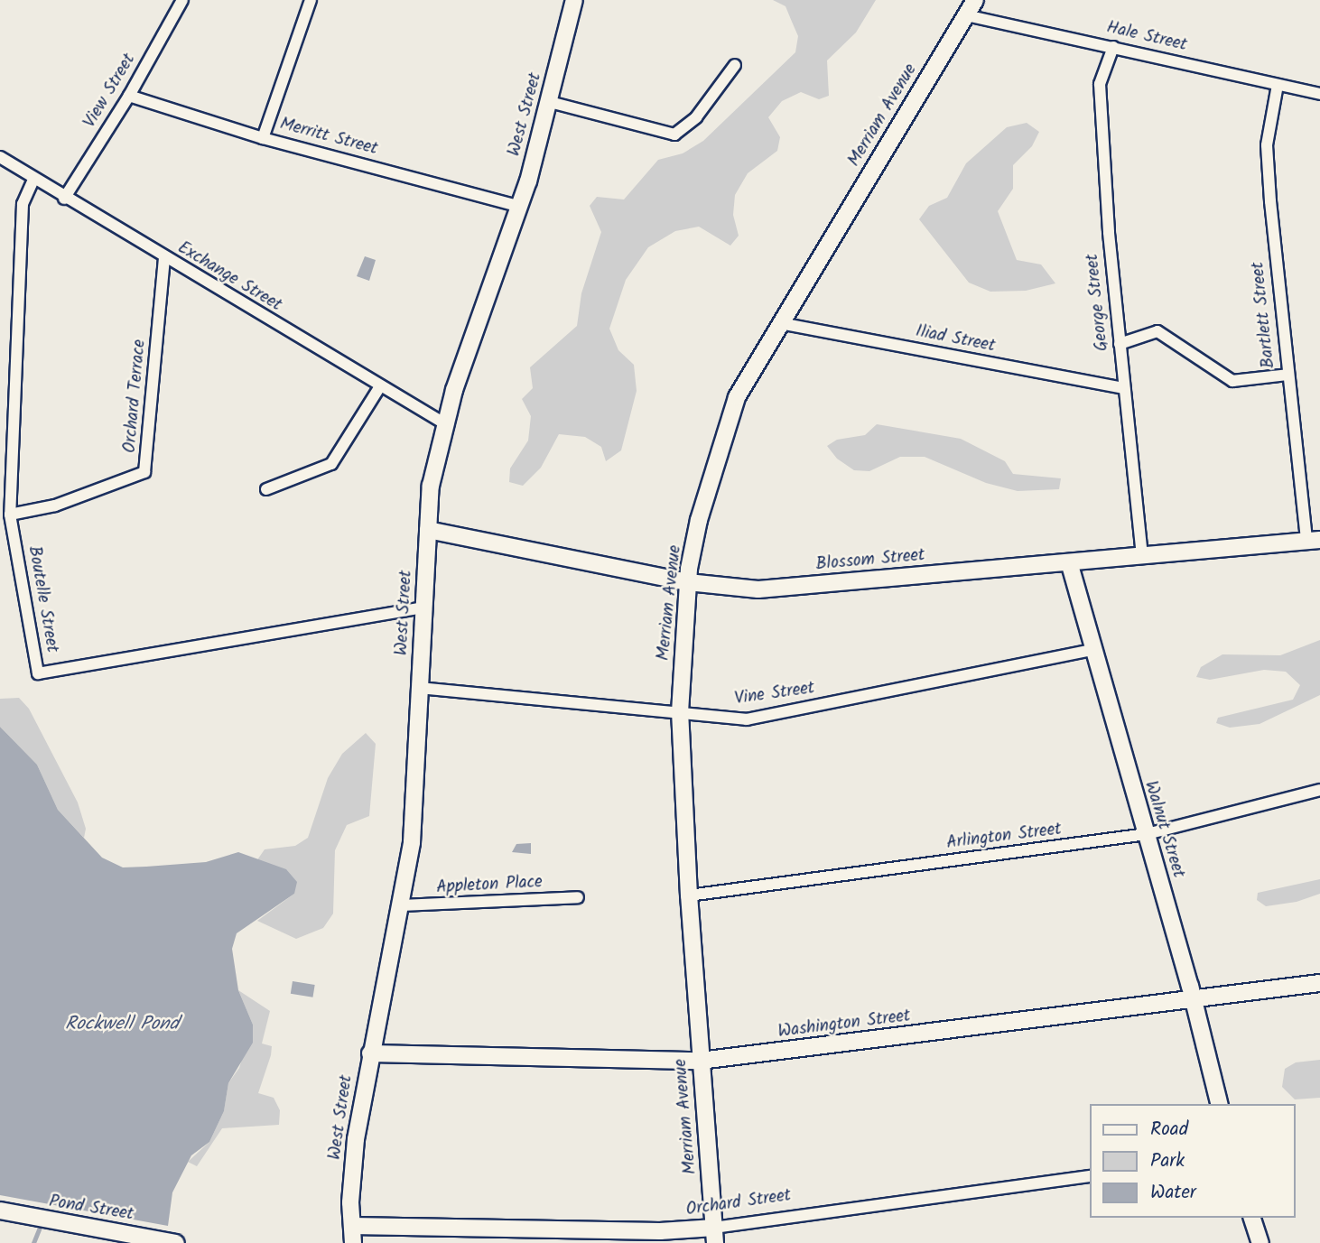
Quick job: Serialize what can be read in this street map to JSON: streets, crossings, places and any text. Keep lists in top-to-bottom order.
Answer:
{
  "streets": {
    "street": [
      "Hale Street",
      "View Street",
      "West Street",
      "Merriam Avenue",
      "Merritt Street",
      "Exchange Street",
      "George Street",
      "Bartlett Street",
      "Iliad Street",
      "Orchard Terrace",
      "Blossom Street",
      "Boutelle Street",
      "Vine Street",
      "Walnut Street",
      "Arlington Street",
      "Appleton Place",
      "Washington Street",
      "Orchard Street",
      "Pond Street"
    ]
  },
  "crossings": [
    ["Hale Street", "Merriam Avenue"],
    ["Hale Street", "George Street"],
    ["Hale Street", "Bartlett Street"],
    ["View Street", "Merritt Street"],
    ["View Street", "Exchange Street"],
    ["West Street", "Merritt Street"],
    ["West Street", "Exchange Street"],
    ["West Street", "Blossom Street"],
    ["West Street", "Boutelle Street"],
    ["West Street", "Vine Street"],
    ["West Street", "Appleton Place"],
    ["West Street", "Washington Street"],
    ["West Street", "Orchard Street"],
    ["Merriam Avenue", "Iliad Street"],
    ["Merriam Avenue", "Blossom Street"],
    ["Merriam Avenue", "Vine Street"],
    ["Merriam Avenue", "Arlington Street"],
    ["Merriam Avenue", "Washington Street"],
    ["Merriam Avenue", "Orchard Street"],
    ["Exchange Street", "Orchard Terrace"],
    ["Exchange Street", "Boutelle Street"],
    ["George Street", "Iliad Street"],
    ["George Street", "Blossom Street"],
    ["Bartlett Street", "Blossom Street"],
    ["Orchard Terrace", "Boutelle Street"],
    ["Blossom Street", "Walnut Street"],
    ["Vine Street", "Walnut Street"],
    ["Walnut Street", "Arlington Street"],
    ["Walnut Street", "Washington Street"]
  ],
  "water": ["Rockwell Pond"],
  "legend": ["Road", "Park", "Water"]
}
